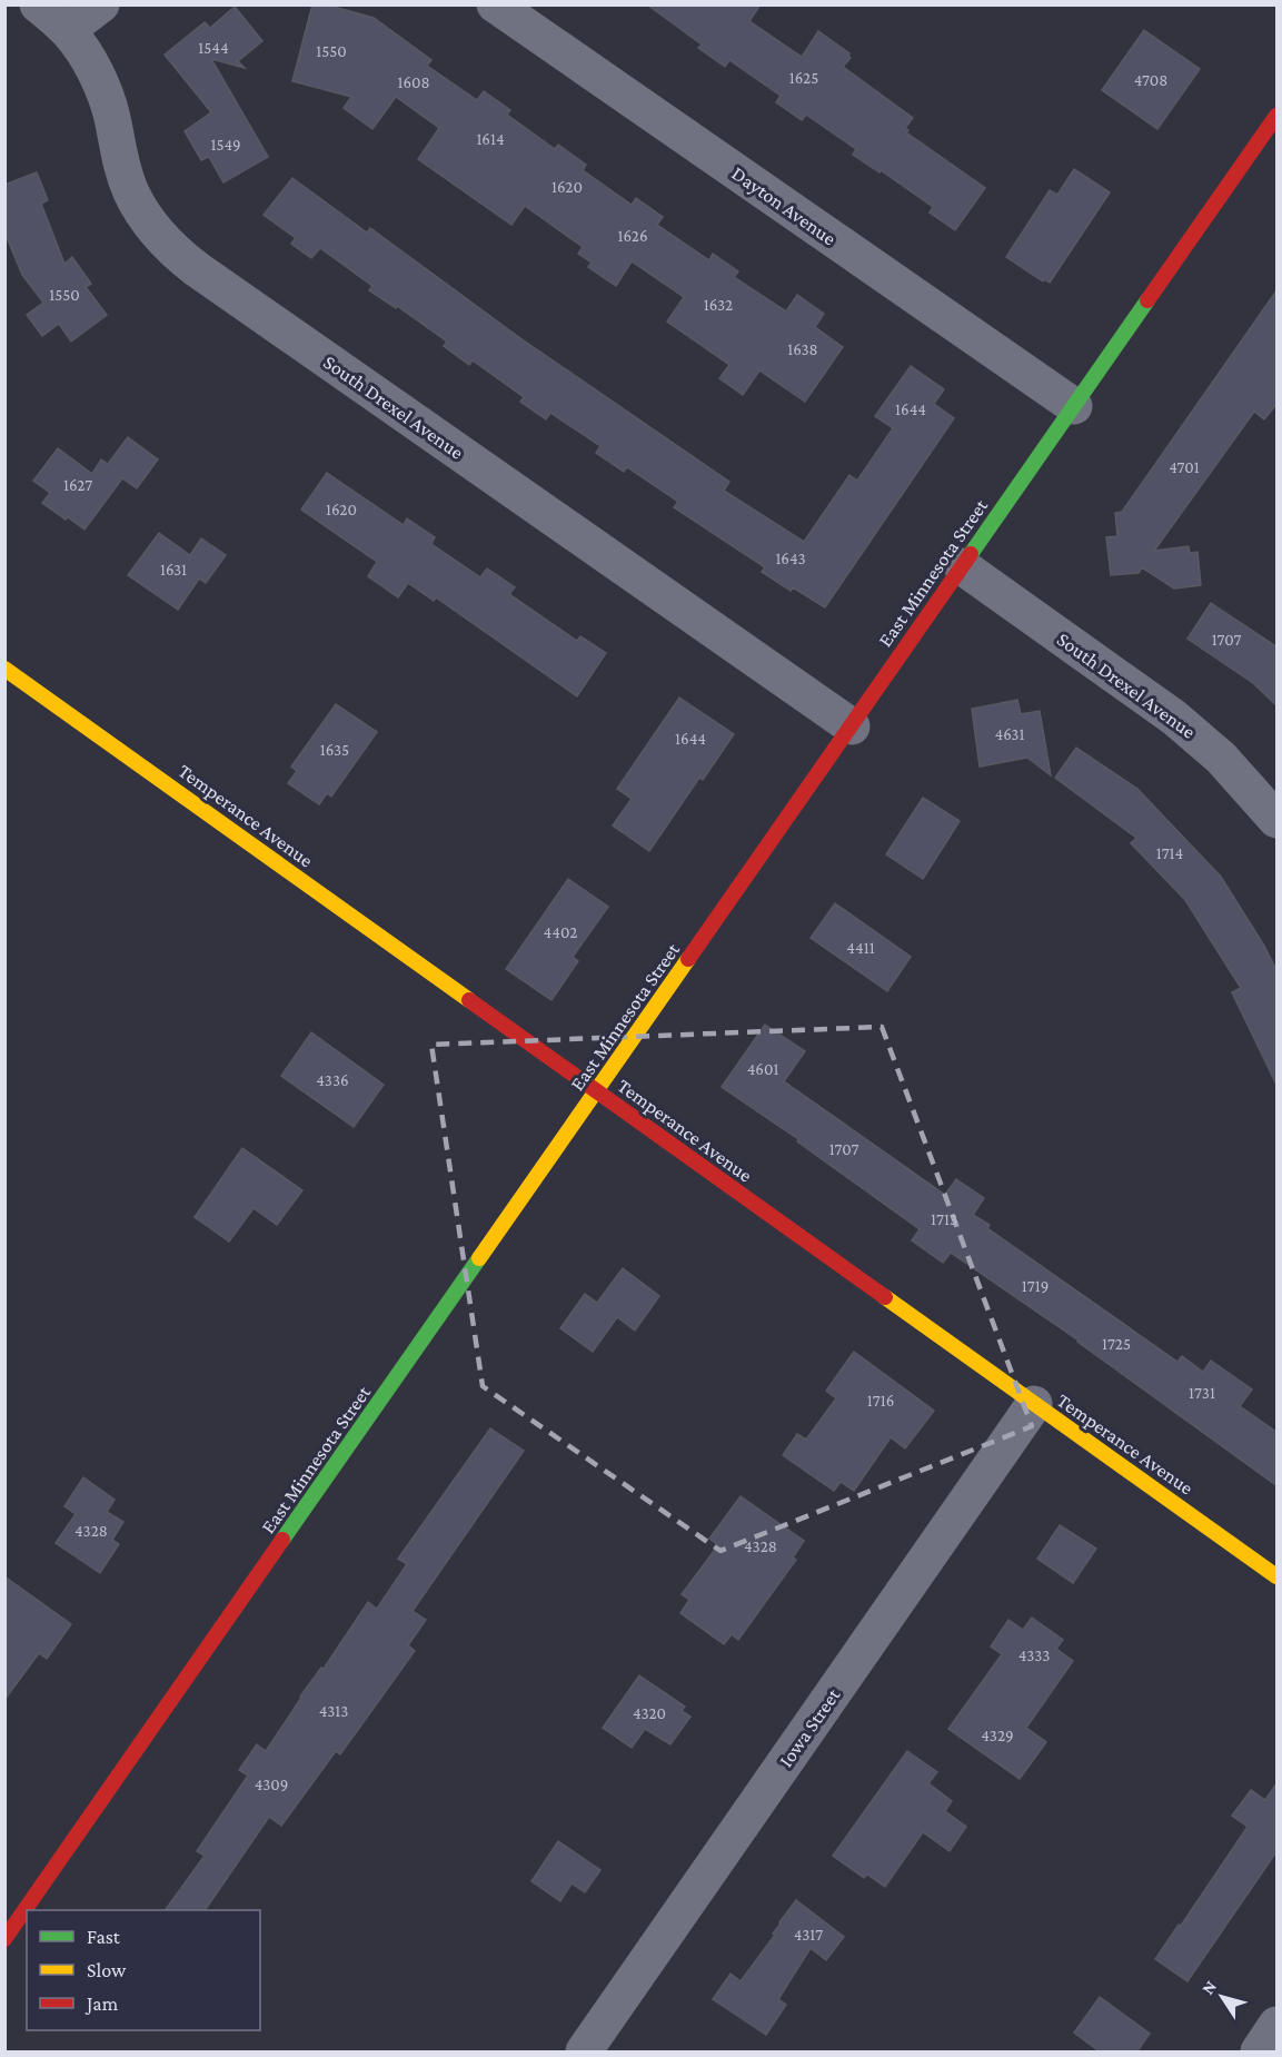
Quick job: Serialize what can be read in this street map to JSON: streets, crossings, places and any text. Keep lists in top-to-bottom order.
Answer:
{
  "streets": {
    "street": [
      "Dayton Avenue",
      "South Drexel Avenue",
      "East Minnesota Street",
      "Temperance Avenue",
      "Iowa Street"
    ]
  },
  "crossings": [
    ["Dayton Avenue", "East Minnesota Street"],
    ["South Drexel Avenue", "East Minnesota Street"],
    ["East Minnesota Street", "Temperance Avenue"],
    ["Temperance Avenue", "Iowa Street"]
  ],
  "house_numbers": [
    "1544",
    "1550",
    "1625",
    "4708",
    "1608",
    "1614",
    "1549",
    "1620",
    "1626",
    "1550",
    "1632",
    "1638",
    "1644",
    "4701",
    "1627",
    "1620",
    "1643",
    "1631",
    "1707",
    "4631",
    "1644",
    "1635",
    "1714",
    "4402",
    "4411",
    "4601",
    "4336",
    "1707",
    "1713",
    "1719",
    "1725",
    "1731",
    "1716",
    "4328",
    "4328",
    "4333",
    "4313",
    "4320",
    "4329",
    "4309",
    "4317"
  ],
  "legend": ["Fast", "Slow", "Jam"],
  "north": "top left"
}
